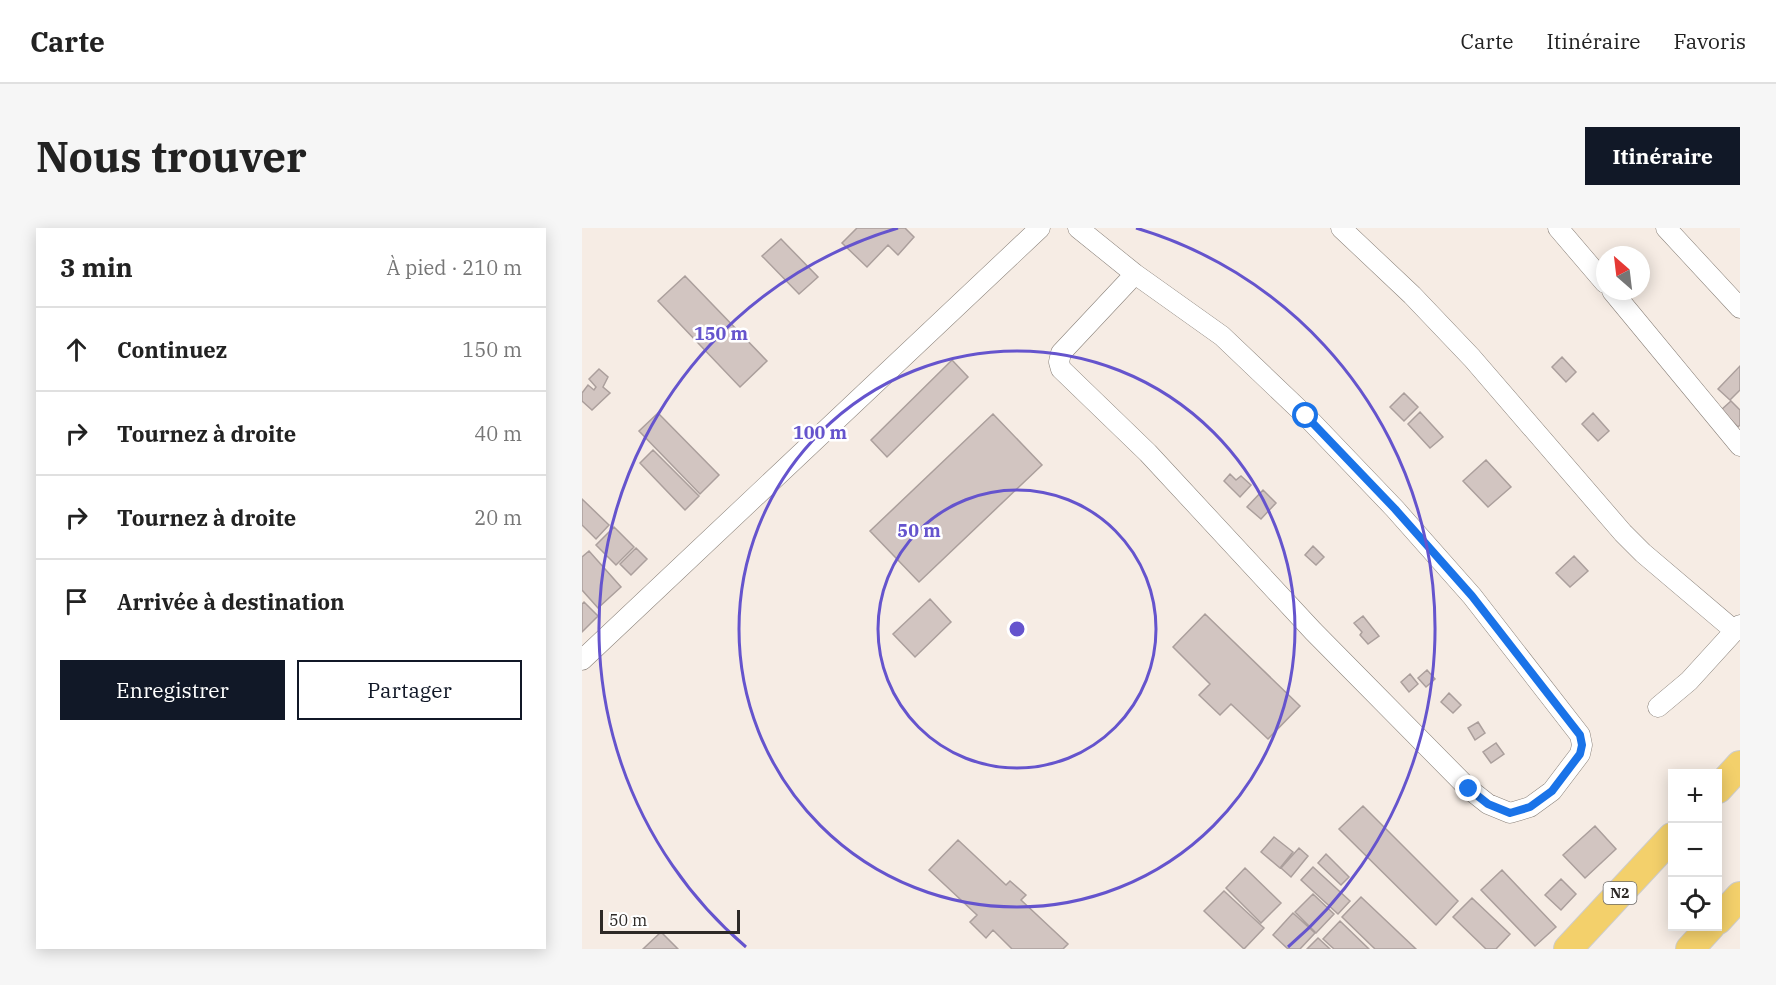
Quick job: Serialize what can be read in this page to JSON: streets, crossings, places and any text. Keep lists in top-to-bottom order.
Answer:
{
  "streets": {
    "highway": ["N2"]
  },
  "scale_bar": "50 m",
  "north": "top left",
  "page": {
    "header": "Carte",
    "nav": ["Carte", "Itinéraire", "Favoris"],
    "buttons": [
      "Itinéraire",
      ["Enregistrer", "Partager"]
    ],
    "title": "Nous trouver",
    "heading": ["3 min", "À pied · 210 m"],
    "list": [
      ["Continuez", "150 m"],
      ["Tournez à droite", "40 m"],
      ["Tournez à droite", "20 m"],
      "Arrivée à destination"
    ],
    "map_buttons": ["+", "−"],
    "scale": "50 m"
  },
  "rings": ["150 m", "100 m", "50 m"]
}
